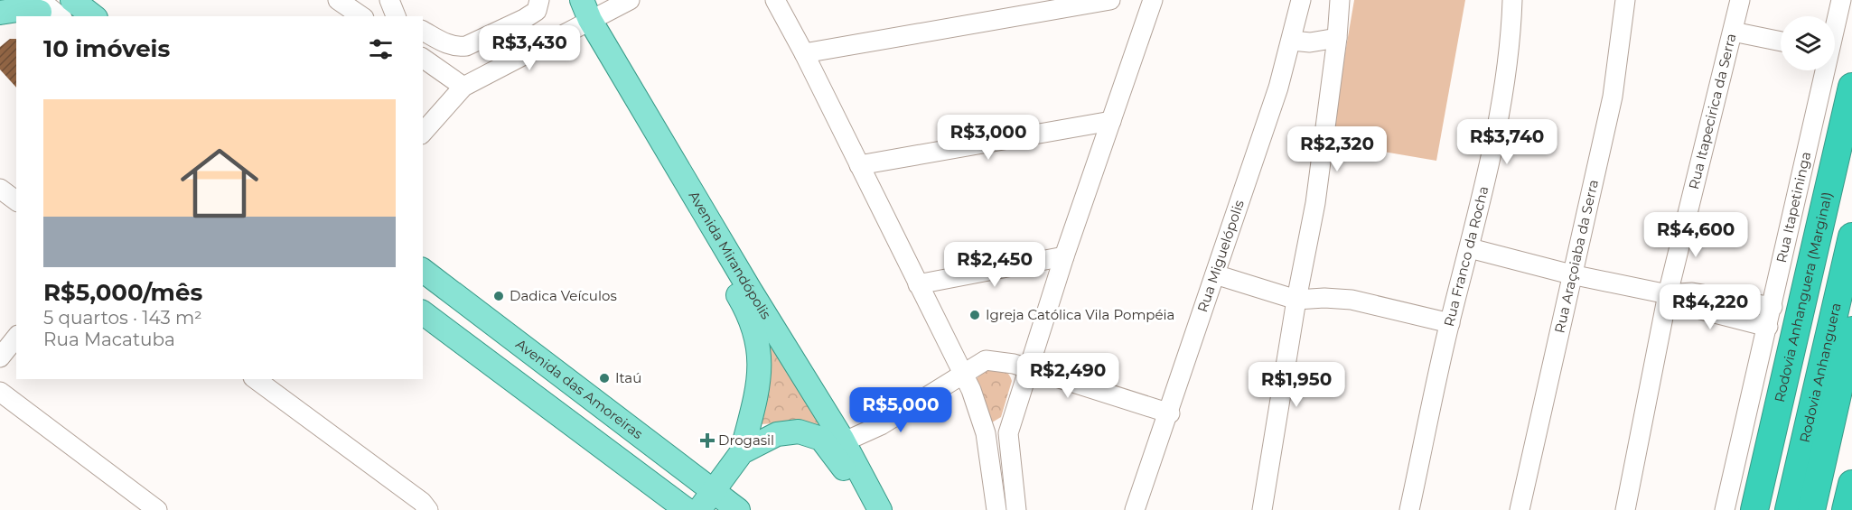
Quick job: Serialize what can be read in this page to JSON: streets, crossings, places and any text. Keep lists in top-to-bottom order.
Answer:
{
  "streets": {
    "highway": ["Rodovia Anhanguera (Marginal)", "Rodovia Anhanguera"],
    "main road": ["Avenida Mirandópolis", "Avenida das Amoreiras"],
    "street": [
      "Rua Itapecirica da Serra",
      "Rua Itapetininga",
      "Rua Franco da Rocha",
      "Rua Araçoiaba da Serra",
      "Rua Miguelópolis"
    ]
  },
  "places": {
    "other": ["Dadica Veículos", "Igreja Católica Vila Pompéia", "Itaú"],
    "health": ["Drogasil"]
  },
  "page": {
    "heading": "10 imóveis",
    "price": [
      "R$3,430",
      "R$3,000",
      "R$3,740",
      "R$2,320",
      "R$4,600",
      "R$2,450",
      "R$4,220",
      "R$2,490",
      "R$1,950",
      "R$5,000"
    ],
    "list": [
      {
        "name": "R$5,000/mês",
        "note": "5 quartos · 143 m² · Rua Macatuba"
      }
    ]
  }
}
